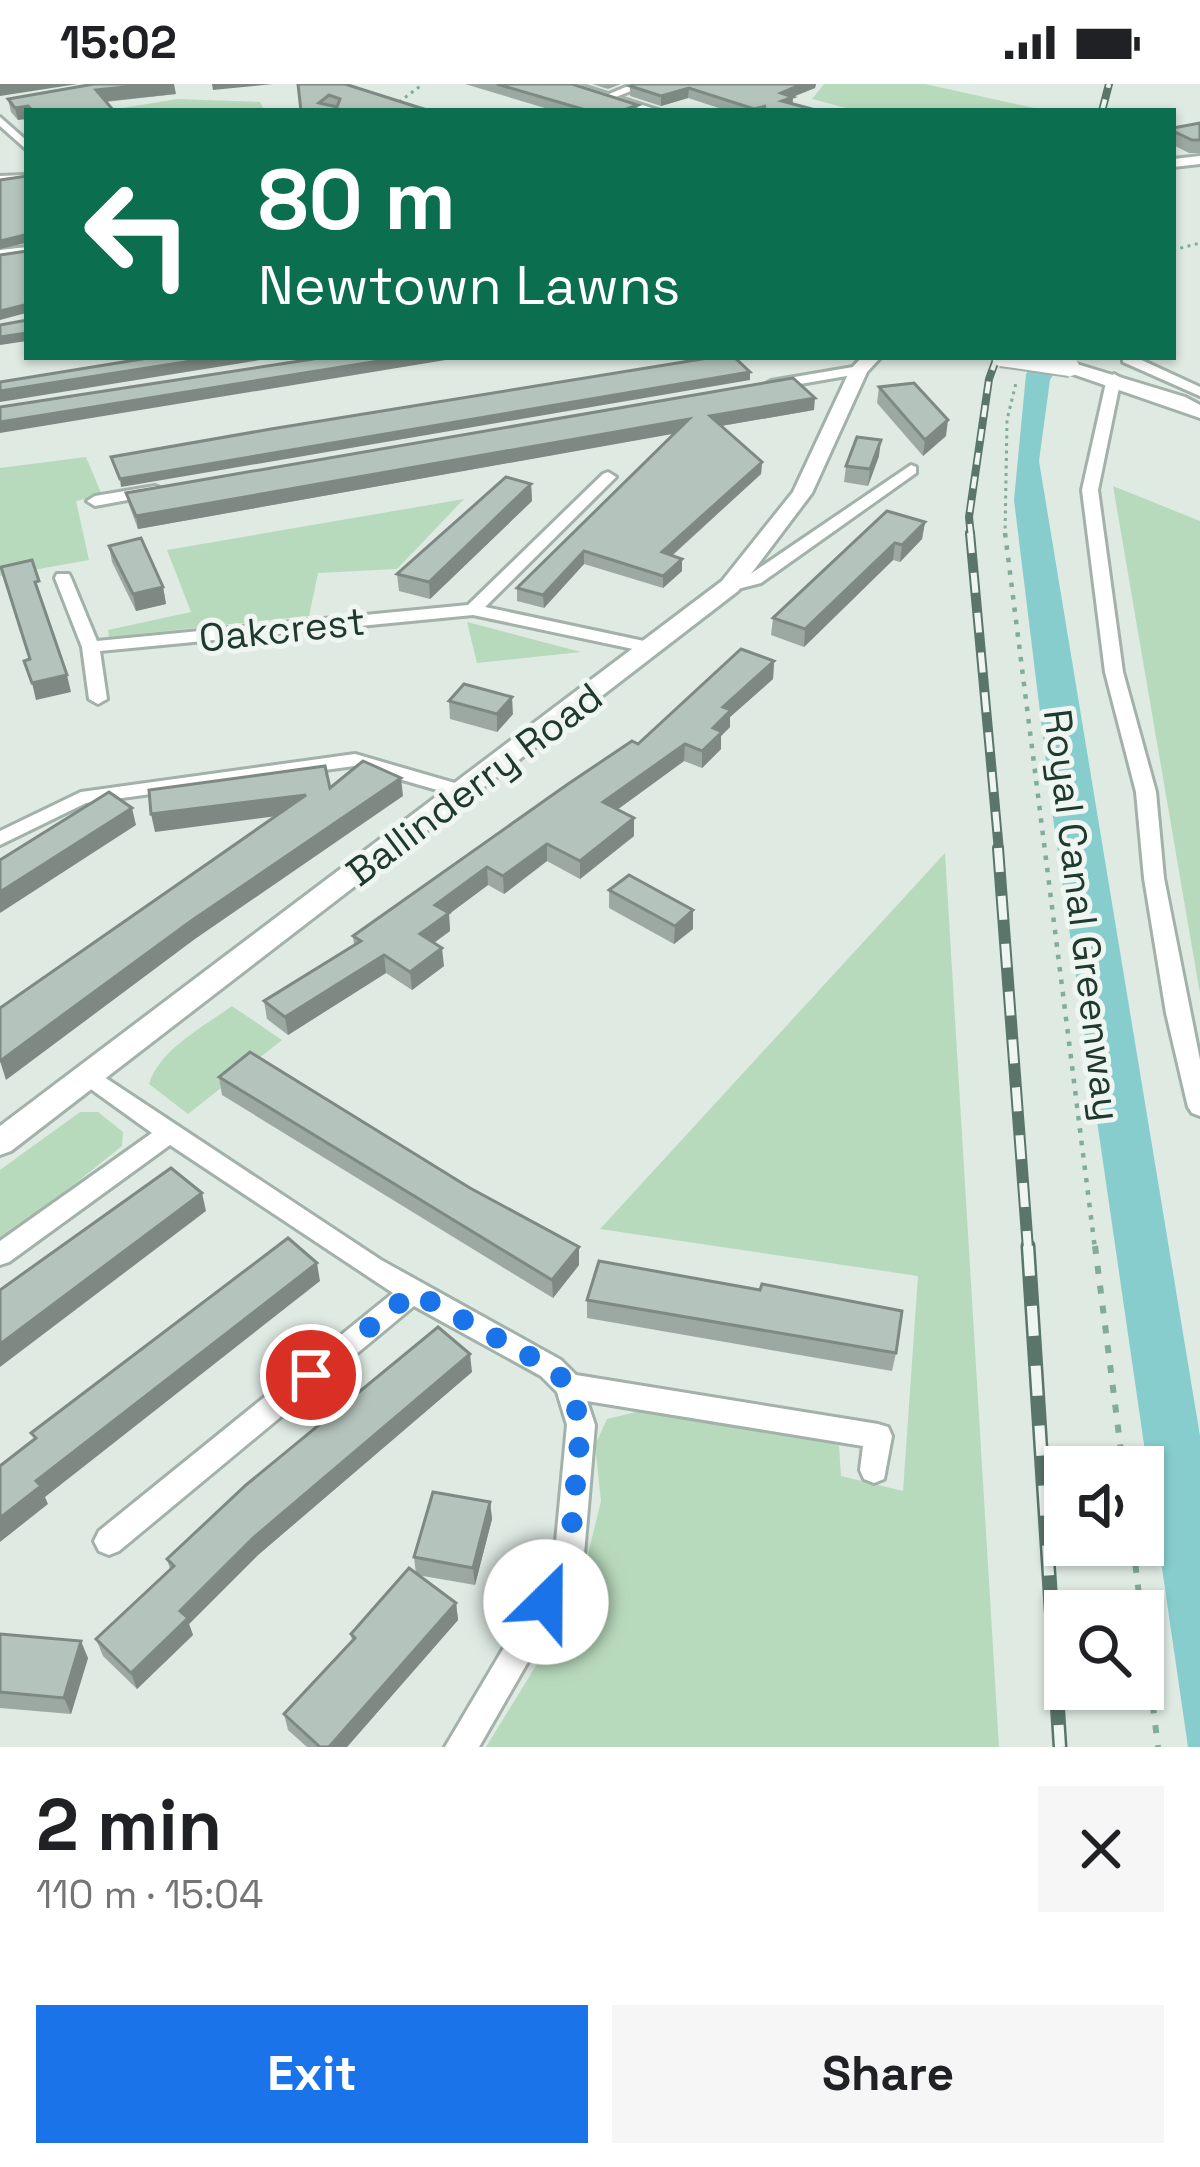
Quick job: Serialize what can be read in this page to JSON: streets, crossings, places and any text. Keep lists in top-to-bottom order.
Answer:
{
  "streets": {
    "street": ["Oakcrest", "Ballinderry Road"],
    "path": ["Royal Canal Greenway"]
  },
  "crossings": [
    ["Oakcrest", "Ballinderry Road"]
  ],
  "page": {
    "status": "15:02",
    "turn": ["80 m", "Newtown Lawns"],
    "heading": ["2 min", "110 m · 15:04"],
    "buttons": ["Exit", "Share"]
  }
}
